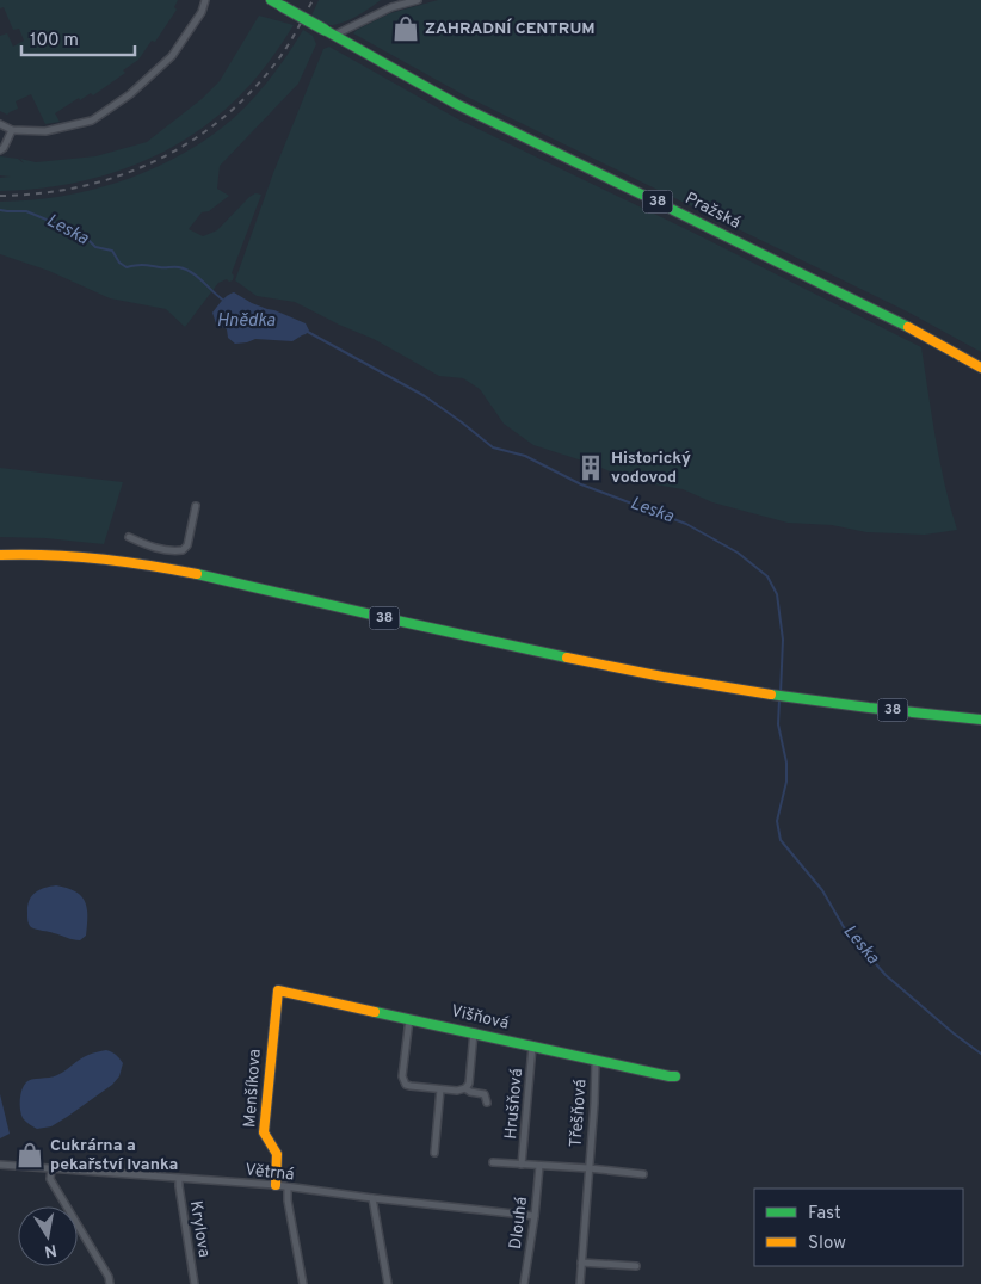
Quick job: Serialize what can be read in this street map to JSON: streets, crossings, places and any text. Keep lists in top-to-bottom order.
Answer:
{
  "streets": {
    "main road": [
      "38",
      "Pražská",
      "Višňová",
      "Menšíkova"
    ],
    "street": [
      "Hrušňová",
      "Třešňová",
      "Větrná",
      "Dlouhá",
      "Krylova"
    ]
  },
  "crossings": [
    ["38", "Pražská"],
    ["Višňová", "Menšíkova"],
    ["Višňová", "Hrušňová"],
    ["Višňová", "Třešňová"],
    ["Menšíkova", "Větrná"],
    ["Hrušňová", "Třešňová"],
    ["Hrušňová", "Dlouhá"],
    ["Větrná", "Dlouhá"],
    ["Větrná", "Krylova"]
  ],
  "water": ["Leska", "Hnědka"],
  "places": {
    "shop": ["ZAHRADNÍ CENTRUM", "Cukrárna a pekařství Ivanka"],
    "building": ["Historický vodovod"]
  },
  "legend": ["Fast", "Slow"],
  "scale_bar": "100 m",
  "north": "bottom"
}
